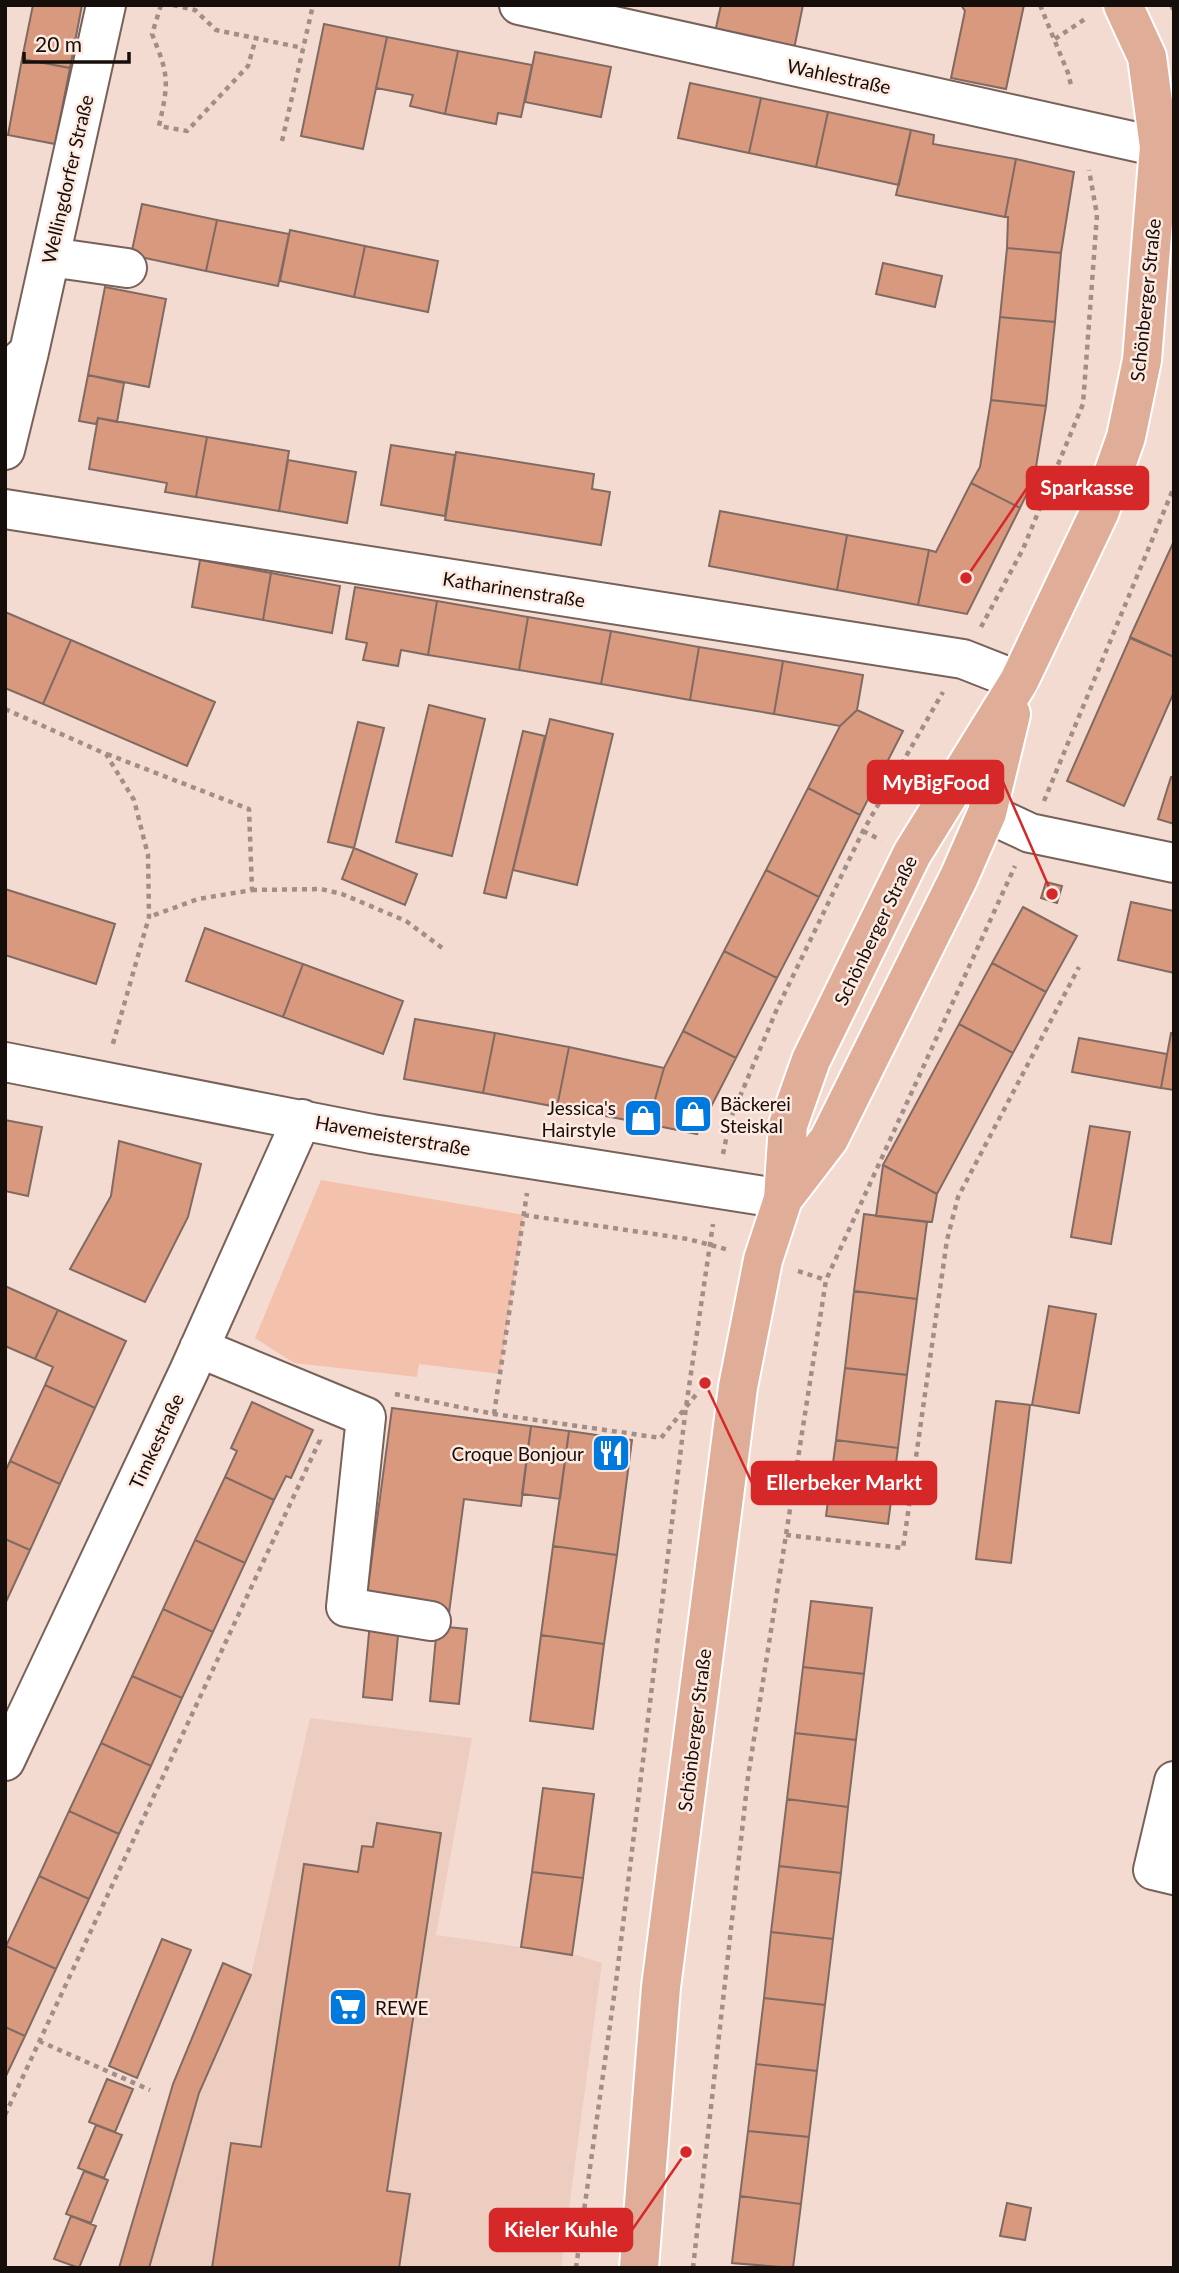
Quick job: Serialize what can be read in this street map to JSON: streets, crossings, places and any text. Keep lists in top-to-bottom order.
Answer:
{
  "streets": {
    "main road": ["Schönberger Straße"],
    "street": [
      "Wahlestraße",
      "Wellingdorfer Straße",
      "Katharinenstraße",
      "Havemeisterstraße",
      "Timkestraße"
    ]
  },
  "crossings": [
    ["Wahlestraße", "Schönberger Straße"],
    ["Schönberger Straße", "Katharinenstraße"],
    ["Schönberger Straße", "Havemeisterstraße"],
    ["Havemeisterstraße", "Timkestraße"]
  ],
  "places": {
    "other": [
      "Sparkasse",
      "MyBigFood",
      "Ellerbeker Markt",
      "Kieler Kuhle"
    ],
    "shop": ["Bäckerei Steiskal", "Jessica's Hairstyle"],
    "restaurant": ["Croque Bonjour"],
    "supermarket": ["REWE"]
  },
  "scale_bar": "20 m"
}
